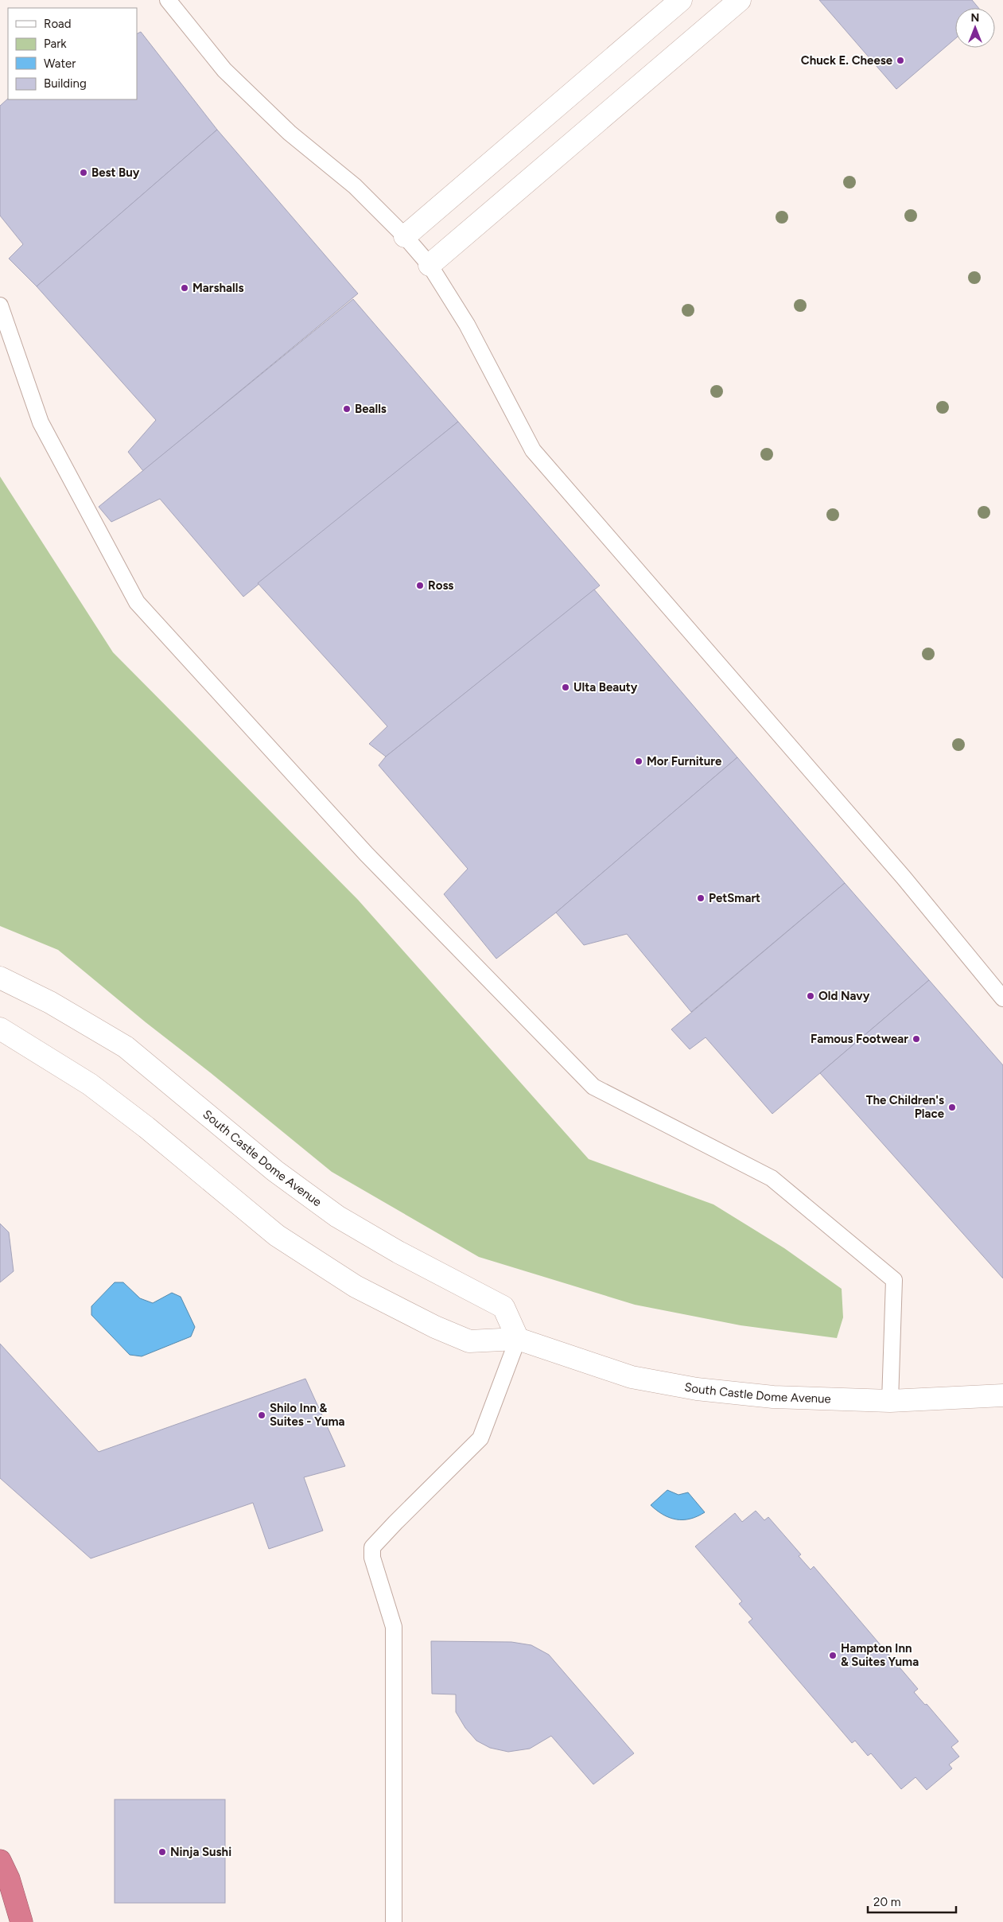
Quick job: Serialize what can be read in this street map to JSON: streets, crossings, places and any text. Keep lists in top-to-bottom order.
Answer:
{
  "streets": {
    "street": ["South Castle Dome Avenue"]
  },
  "places": [
    "Chuck E. Cheese",
    "Best Buy",
    "Marshalls",
    "Bealls",
    "Ross",
    "Ulta Beauty",
    "Mor Furniture",
    "PetSmart",
    "Old Navy",
    "Famous Footwear",
    "The Children's Place",
    "Shilo Inn & Suites - Yuma",
    "Hampton Inn & Suites Yuma",
    "Ninja Sushi"
  ],
  "legend": [
    "Road",
    "Park",
    "Water",
    "Building"
  ],
  "scale_bar": "20 m",
  "north": "top"
}
